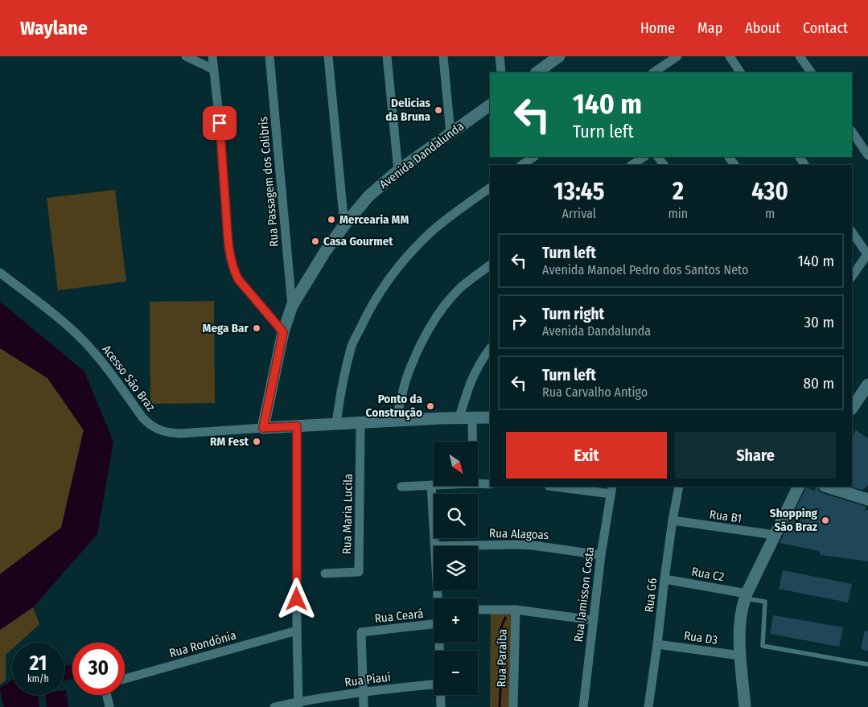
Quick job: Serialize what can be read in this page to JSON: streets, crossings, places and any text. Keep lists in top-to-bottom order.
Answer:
{
  "streets": {
    "street": [
      "Avenida Dandalunda",
      "Rua Passagem dos Colibris",
      "Acesso São Braz",
      "Rua Maria Lucila",
      "Rua B1",
      "Rua Alagoas",
      "Rua C2",
      "Rua Jamisson Costa",
      "Rua G6",
      "Rua Ceará",
      "Rua D3",
      "Rua Rondônia",
      "Rua Paraíba",
      "Rua Piauí"
    ]
  },
  "crossings": [
    ["Avenida Dandalunda", "Rua Passagem dos Colibris"],
    ["Avenida Dandalunda", "Acesso São Braz"],
    ["Rua B1", "Rua G6"],
    ["Rua Alagoas", "Rua Jamisson Costa"],
    ["Rua C2", "Rua G6"],
    ["Rua G6", "Rua D3"],
    ["Rua Ceará", "Rua Piauí"]
  ],
  "places": [
    "Delicias da Bruna",
    "Mercearia MM",
    "Casa Gourmet",
    "Mega Bar",
    "Ponto da Construção",
    "RM Fest",
    "Shopping São Braz"
  ],
  "north": "bottom right",
  "page": {
    "header": "Waylane",
    "nav": [
      "Home",
      "Map",
      "About",
      "Contact"
    ],
    "turn": ["140 m", "Turn left"],
    "eta": [
      "13:45",
      "Arrival",
      "2",
      "min",
      "430",
      "m"
    ],
    "list": [
      {
        "name": "Turn left",
        "note": "Avenida Manoel Pedro dos Santos Neto",
        "value": "140 m"
      },
      {
        "name": "Turn right",
        "note": "Avenida Dandalunda",
        "value": "30 m"
      },
      {
        "name": "Turn left",
        "note": "Rua Carvalho Antigo",
        "value": "80 m"
      }
    ],
    "buttons": ["Exit", "Share"],
    "map_buttons": ["+", "−"],
    "speed": "21 km/h",
    "limit": "30"
  }
}
